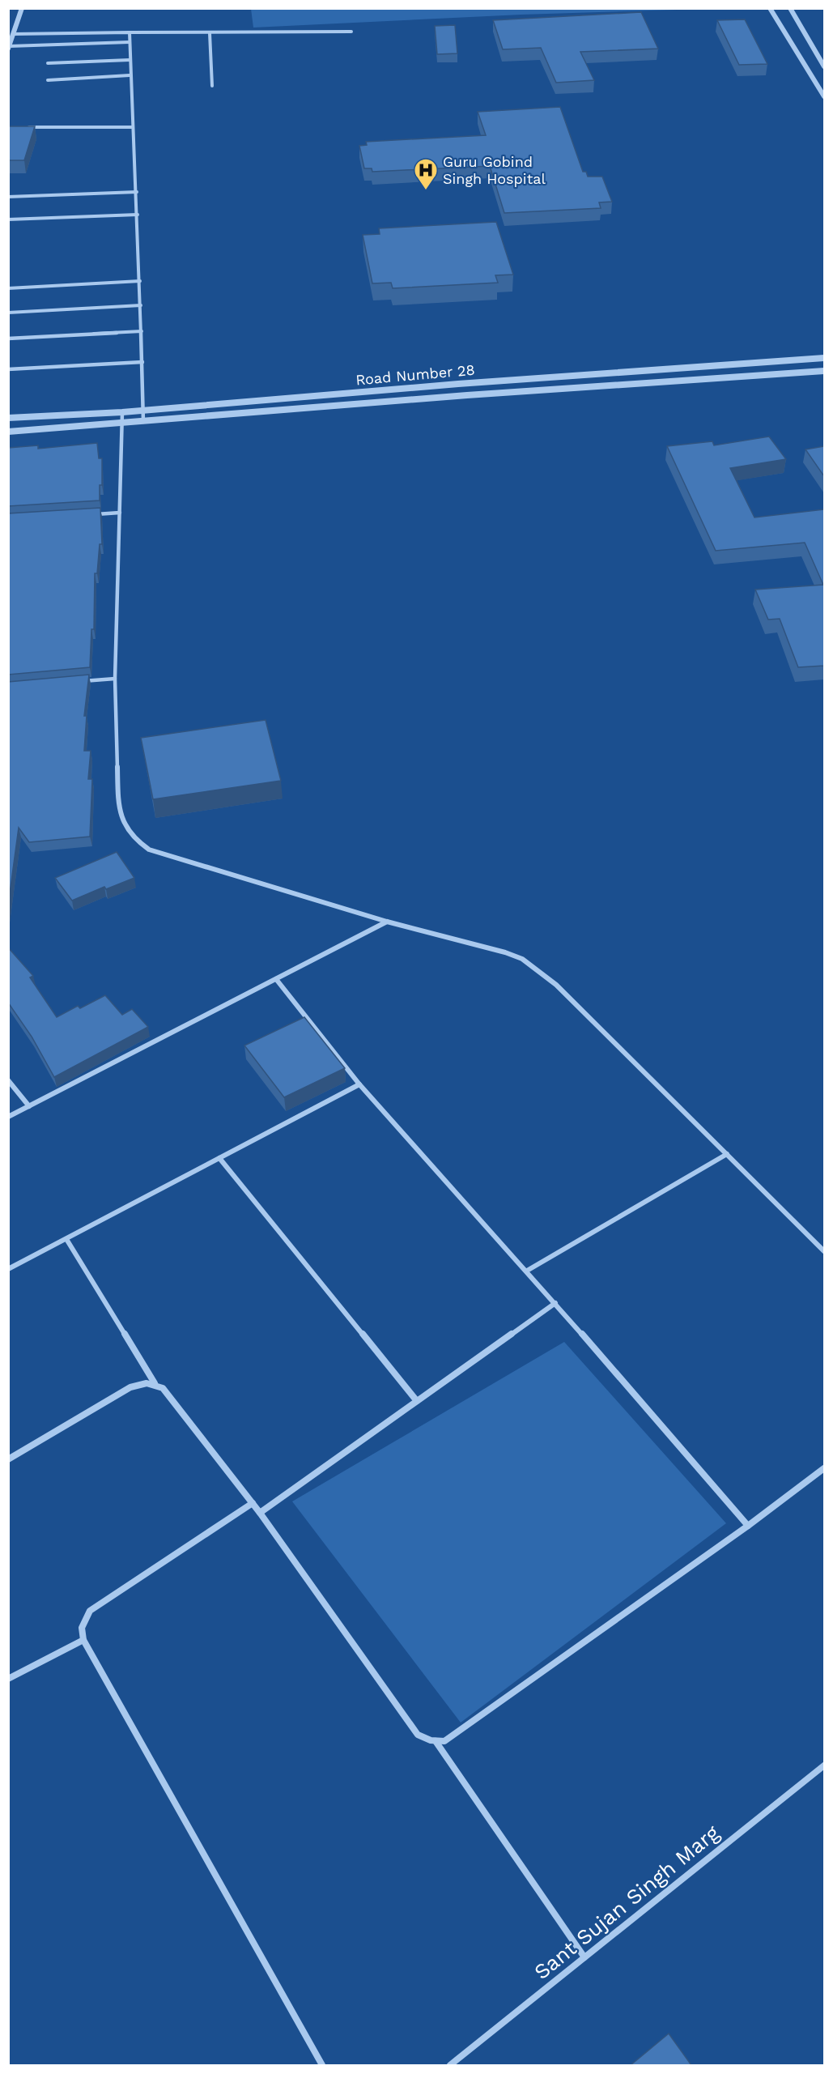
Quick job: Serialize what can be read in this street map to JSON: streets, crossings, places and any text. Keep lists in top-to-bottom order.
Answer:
{
  "streets": {
    "street": ["Road Number 28", "Sant Sujan Singh Marg"]
  },
  "places": {
    "hospital": ["Guru Gobind Singh Hospital"]
  }
}
